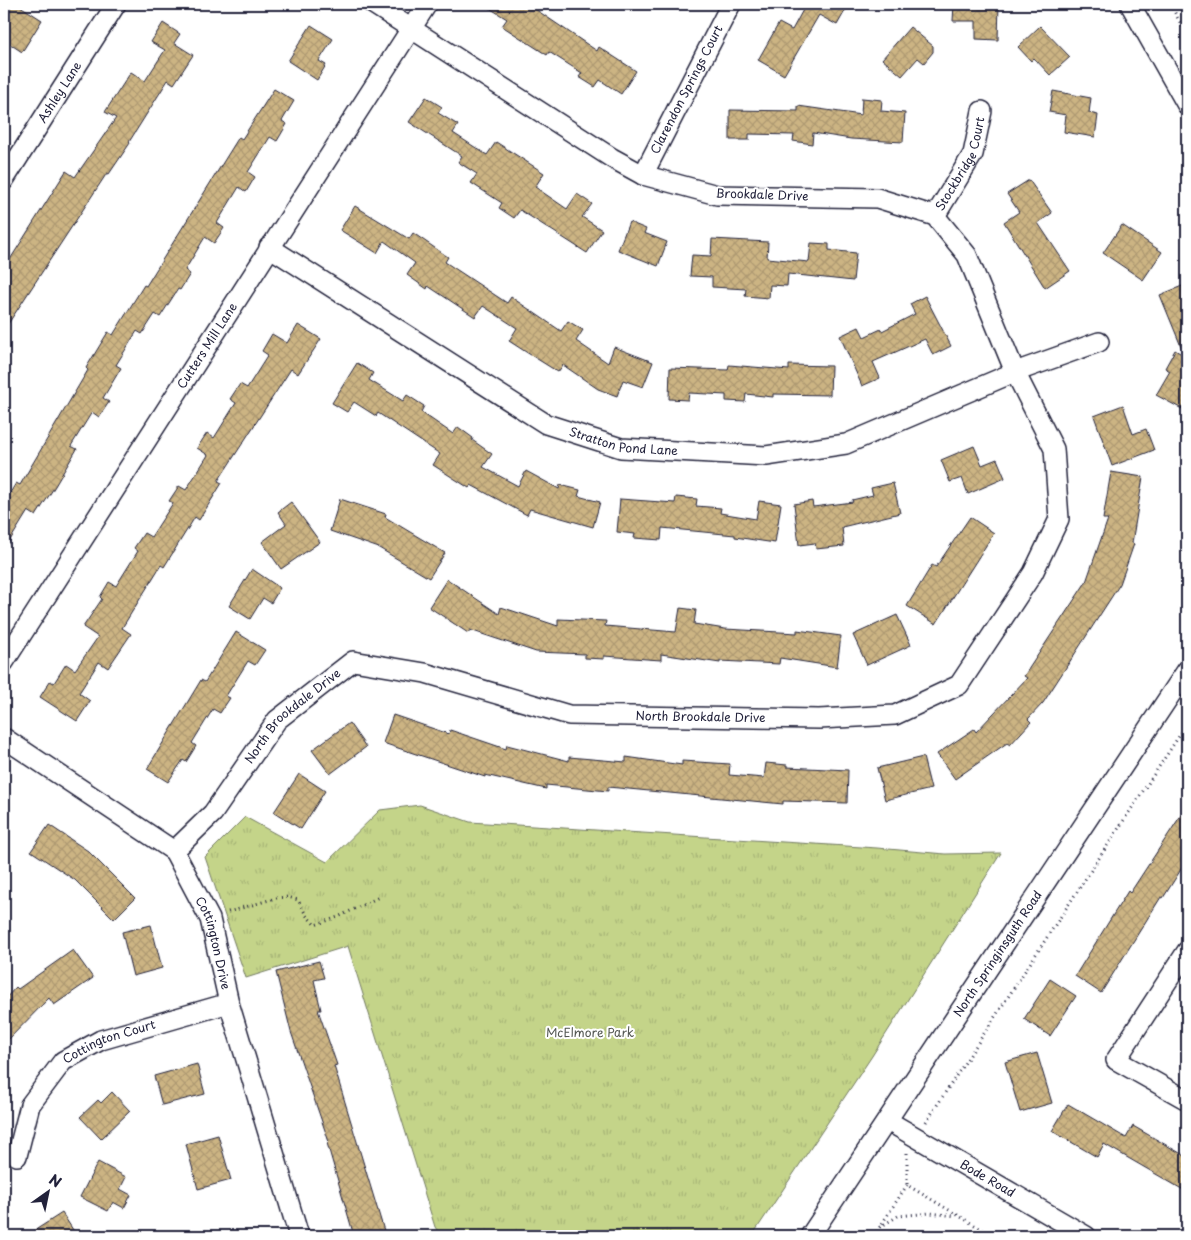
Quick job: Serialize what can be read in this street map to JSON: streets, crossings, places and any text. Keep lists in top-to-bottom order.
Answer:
{
  "streets": {
    "street": [
      "Clarendon Springs Court",
      "Ashley Lane",
      "Stockbridge Court",
      "Brookdale Drive",
      "Cutters Mill Lane",
      "Stratton Pond Lane",
      "North Brookdale Drive",
      "Cottington Drive",
      "North Springinsguth Road",
      "Cottington Court",
      "Bode Road"
    ]
  },
  "crossings": [
    ["Clarendon Springs Court", "Brookdale Drive"],
    ["Stockbridge Court", "Brookdale Drive"],
    ["Brookdale Drive", "Cutters Mill Lane"],
    ["Cutters Mill Lane", "Stratton Pond Lane"],
    ["Stratton Pond Lane", "North Brookdale Drive"],
    ["North Brookdale Drive", "Cottington Drive"],
    ["Cottington Drive", "Cottington Court"],
    ["North Springinsguth Road", "Bode Road"]
  ],
  "parks": ["McElmore Park"],
  "north": "top right"
}
